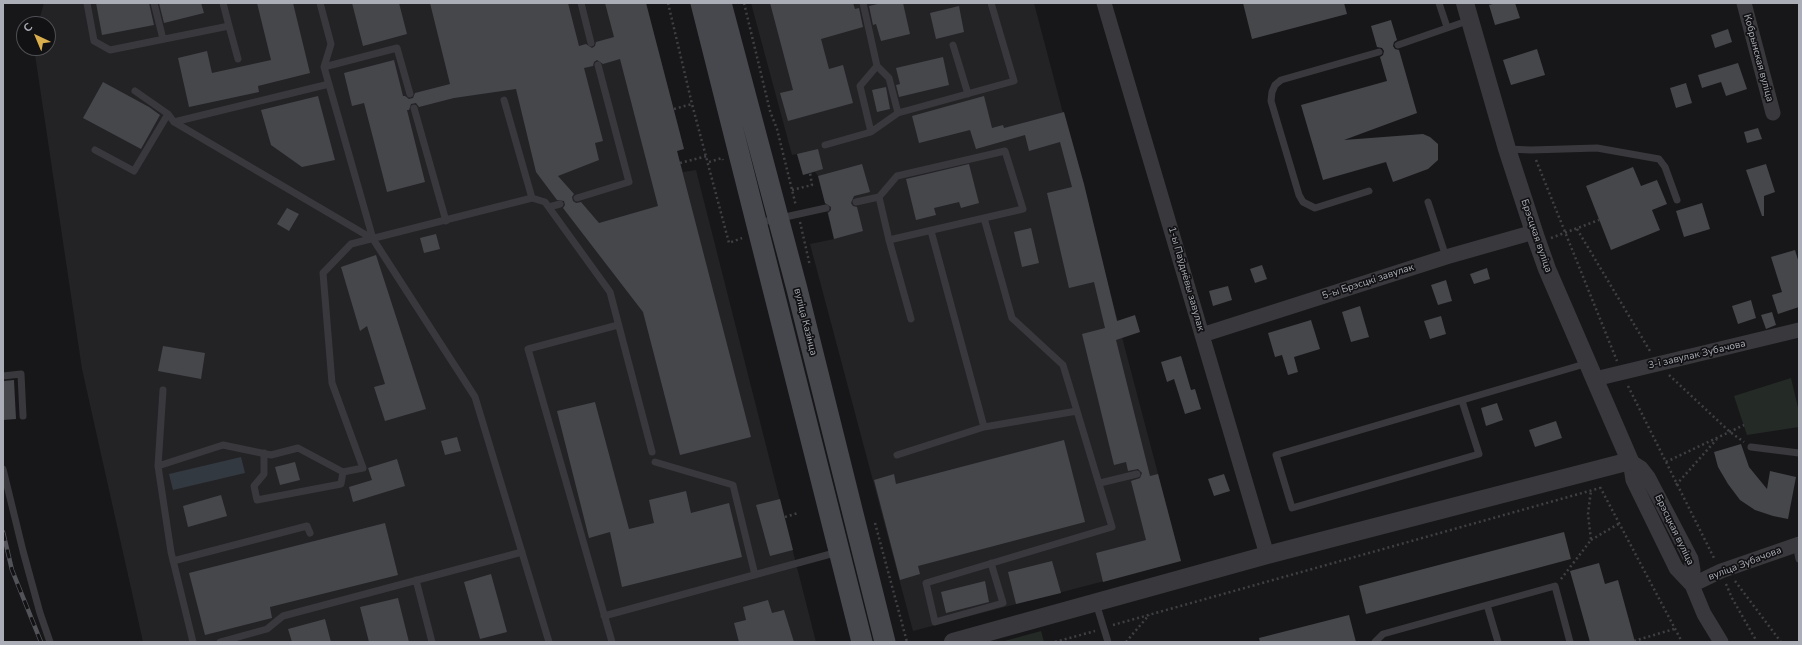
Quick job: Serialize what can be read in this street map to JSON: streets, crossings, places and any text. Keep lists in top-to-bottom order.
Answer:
{
  "streets": {
    "main road": ["вуліца Казінца"],
    "street": [
      "Кобрынская вуліца",
      "Брэсцкая вуліца",
      "1-ы Паўднёвы завулак",
      "5-ы Брэсцкі завулак",
      "3-і завулак Зубачова",
      "вуліца Зубачова"
    ]
  },
  "crossings": [
    ["Брэсцкая вуліца", "5-ы Брэсцкі завулак"],
    ["Брэсцкая вуліца", "3-і завулак Зубачова"],
    ["Брэсцкая вуліца", "вуліца Зубачова"],
    ["1-ы Паўднёвы завулак", "5-ы Брэсцкі завулак"]
  ],
  "north": "top left"
}
